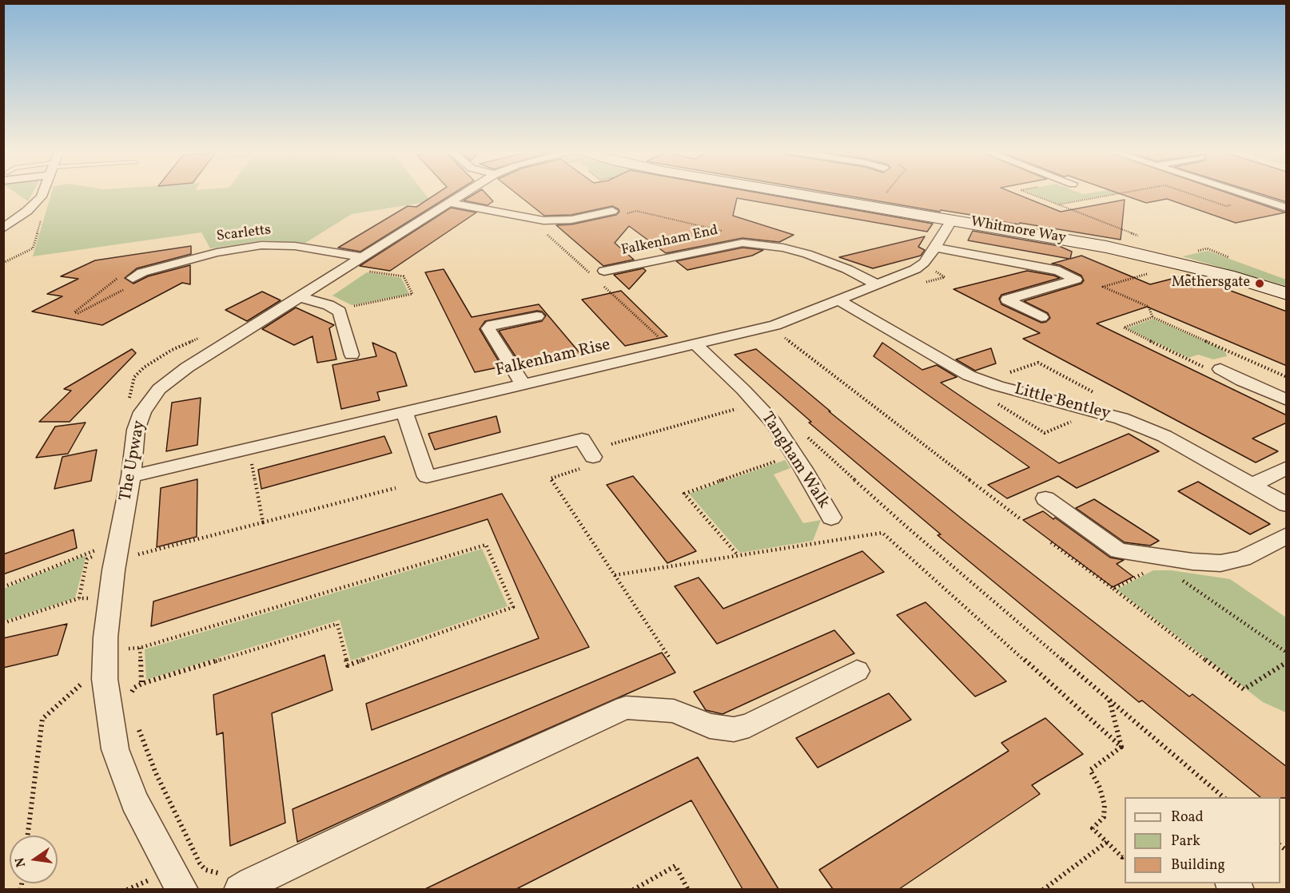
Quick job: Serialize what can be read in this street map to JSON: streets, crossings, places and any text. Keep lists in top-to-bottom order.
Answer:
{
  "streets": {
    "street": [
      "Whitmore Way",
      "Scarletts",
      "Falkenham End",
      "Falkenham Rise",
      "Little Bentley",
      "The Upway",
      "Tangham Walk"
    ]
  },
  "crossings": [
    ["Whitmore Way", "Falkenham Rise"],
    ["Scarletts", "The Upway"],
    ["Falkenham End", "Falkenham Rise"],
    ["Falkenham Rise", "Little Bentley"],
    ["Falkenham Rise", "The Upway"],
    ["Falkenham Rise", "Tangham Walk"]
  ],
  "places": ["Methersgate"],
  "legend": ["Road", "Park", "Building"],
  "north": "left"
}
